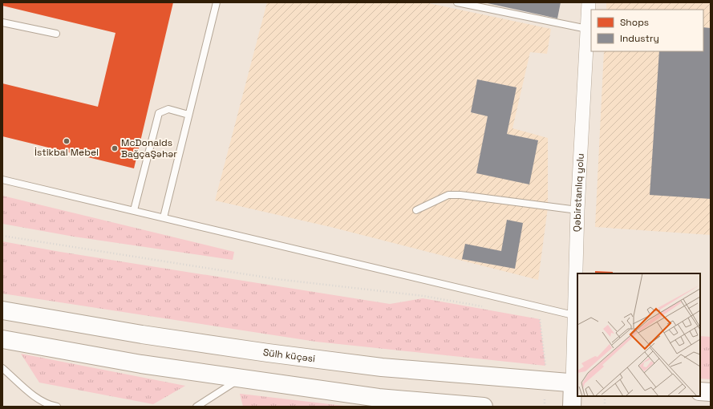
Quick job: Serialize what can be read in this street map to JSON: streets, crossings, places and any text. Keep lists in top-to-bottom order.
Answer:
{
  "streets": {
    "highway": ["Sülh küçəsi"],
    "street": ["Qəbirstanlıq yolu"]
  },
  "crossings": [
    ["Qəbirstanlıq yolu", "Sülh küçəsi"]
  ],
  "places": ["İstikbal Mebel", "McDonalds BağçaŞəhər"],
  "legend": ["Shops", "Industry"]
}
